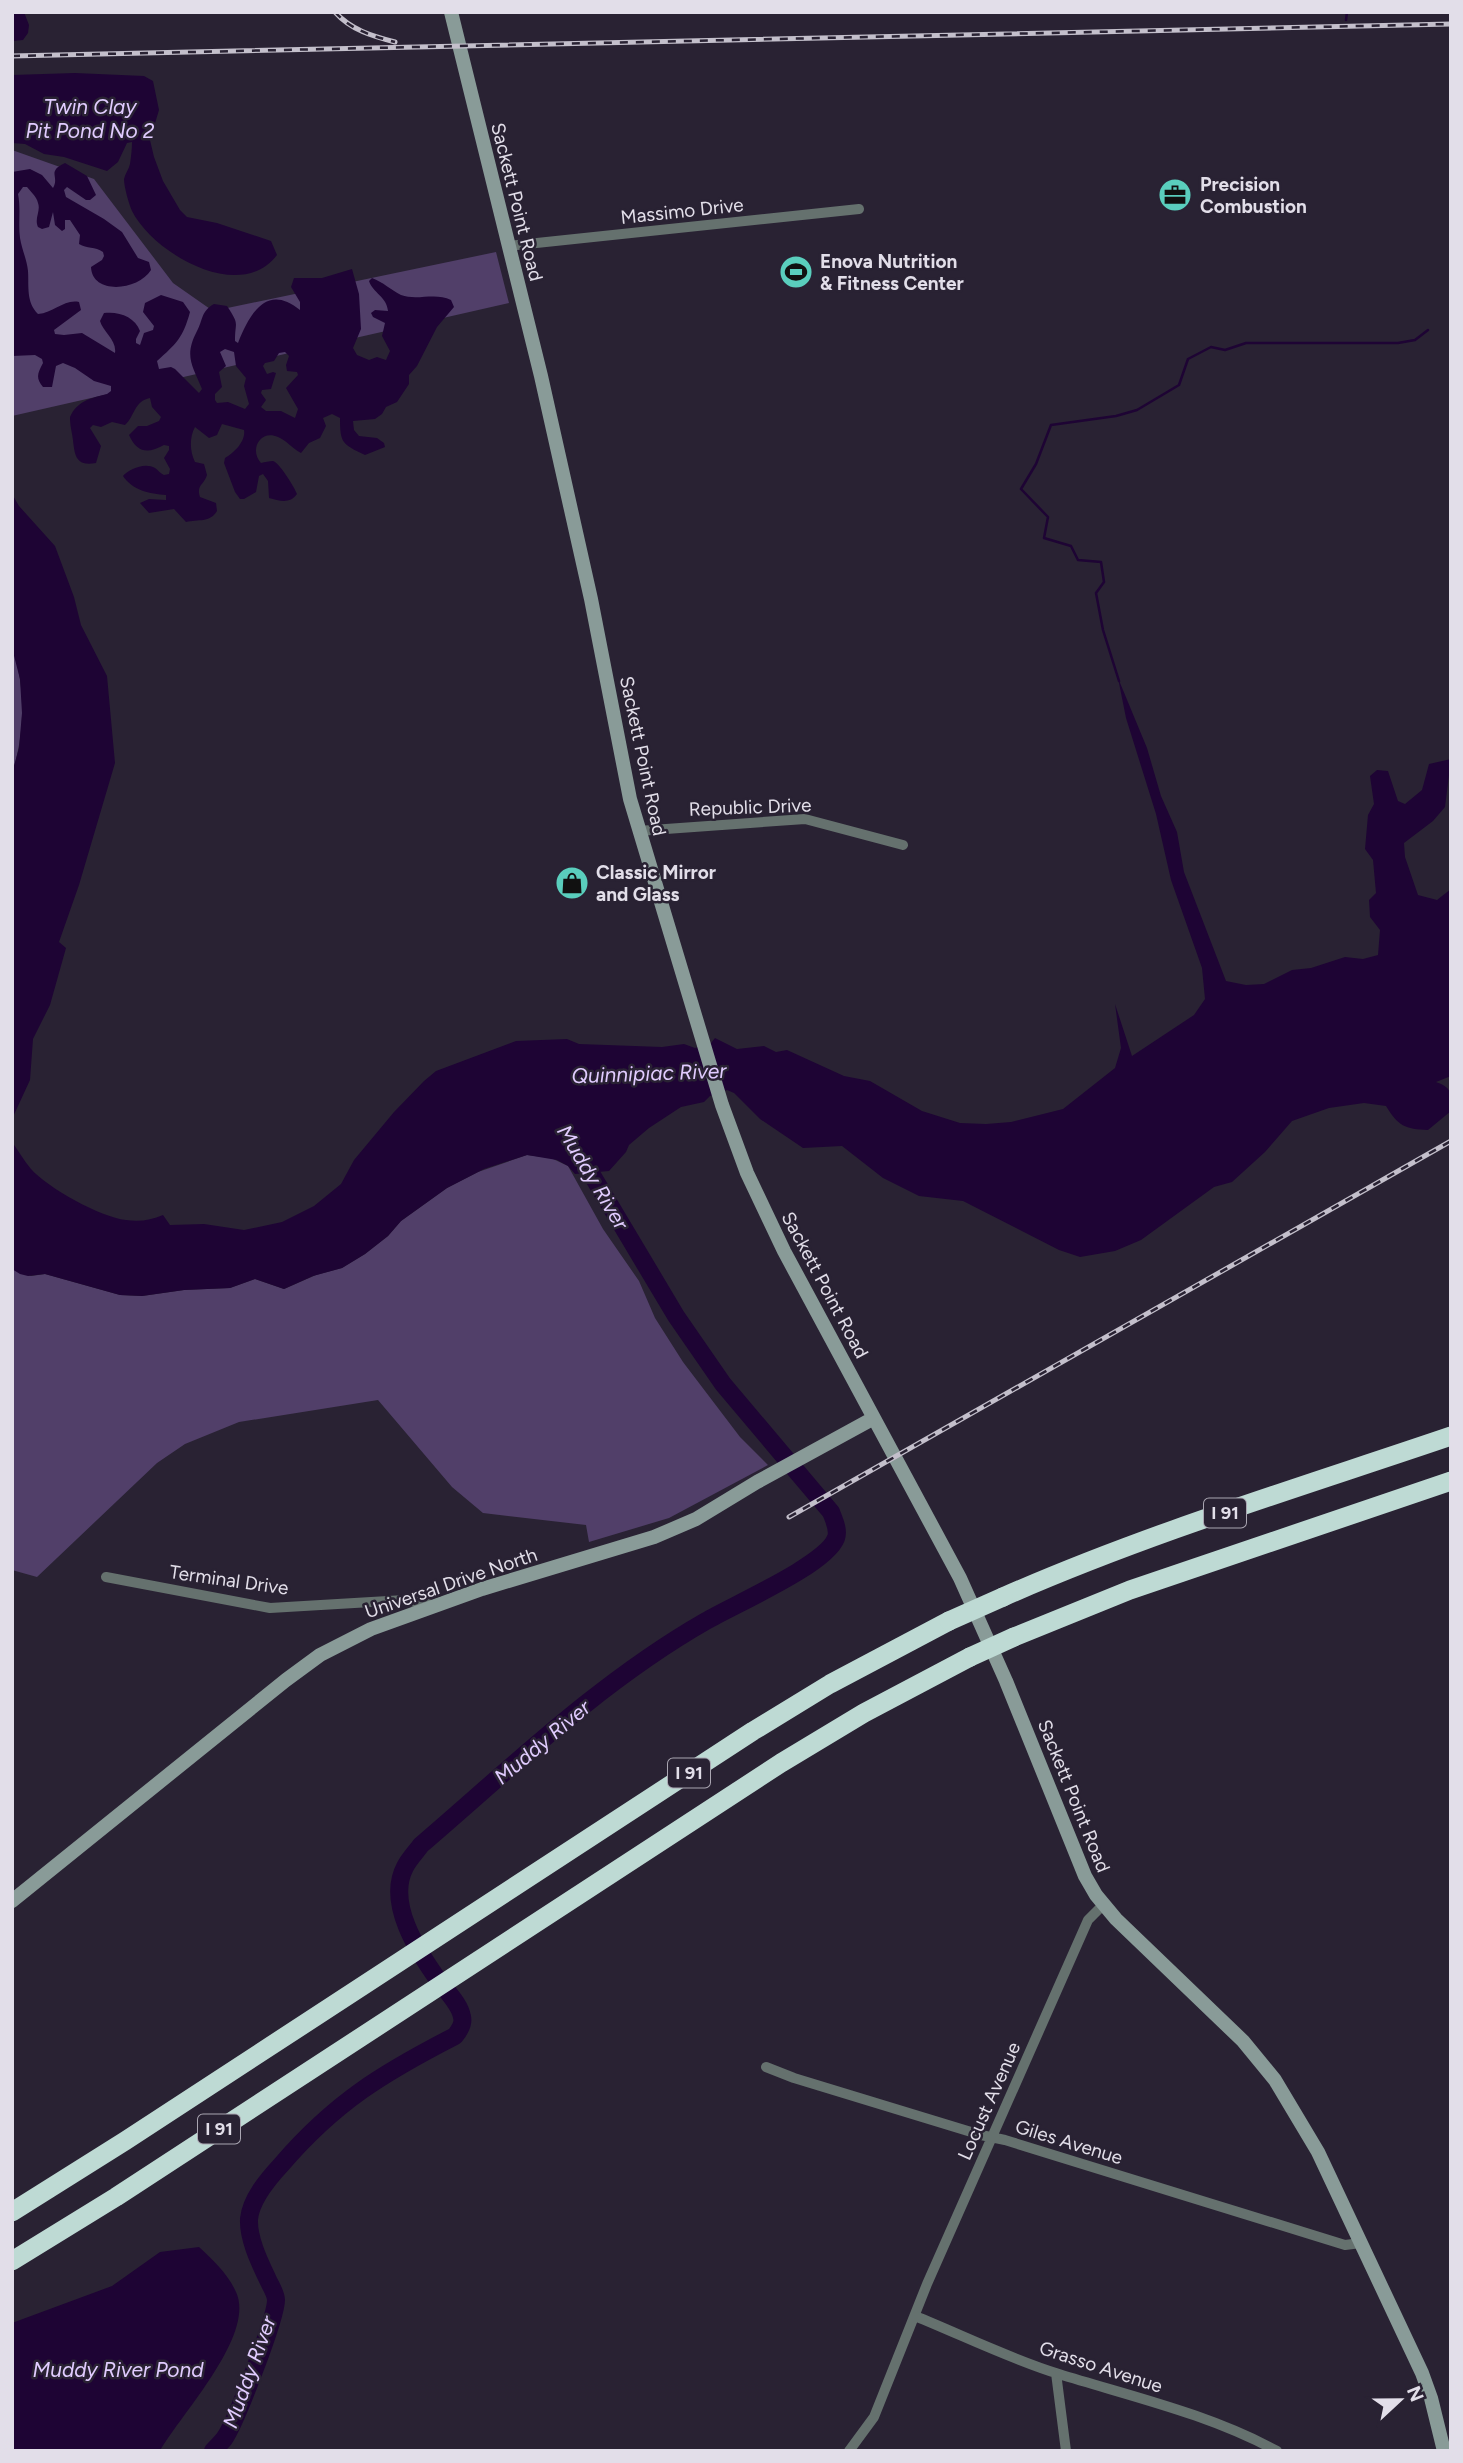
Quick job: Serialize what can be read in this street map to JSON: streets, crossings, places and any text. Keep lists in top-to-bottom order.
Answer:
{
  "streets": {
    "highway": ["I 91"],
    "street": [
      "Sackett Point Road",
      "Massimo Drive",
      "Republic Drive",
      "Terminal Drive",
      "Universal Drive North",
      "Locust Avenue",
      "Giles Avenue",
      "Grasso Avenue"
    ]
  },
  "crossings": [
    ["Sackett Point Road", "Massimo Drive"],
    ["Sackett Point Road", "Republic Drive"],
    ["Sackett Point Road", "Universal Drive North"],
    ["Sackett Point Road", "Locust Avenue"],
    ["Sackett Point Road", "Giles Avenue"],
    ["Terminal Drive", "Universal Drive North"],
    ["Locust Avenue", "Giles Avenue"],
    ["Locust Avenue", "Grasso Avenue"]
  ],
  "water": [
    "Twin Clay Pit Pond No 2",
    "Quinnipiac River",
    "Muddy River",
    "Muddy River Pond"
  ],
  "places": {
    "office": ["Precision Combustion"],
    "sports": ["Enova Nutrition & Fitness Center"],
    "shop": ["Classic Mirror and Glass"]
  },
  "north": "right"
}
